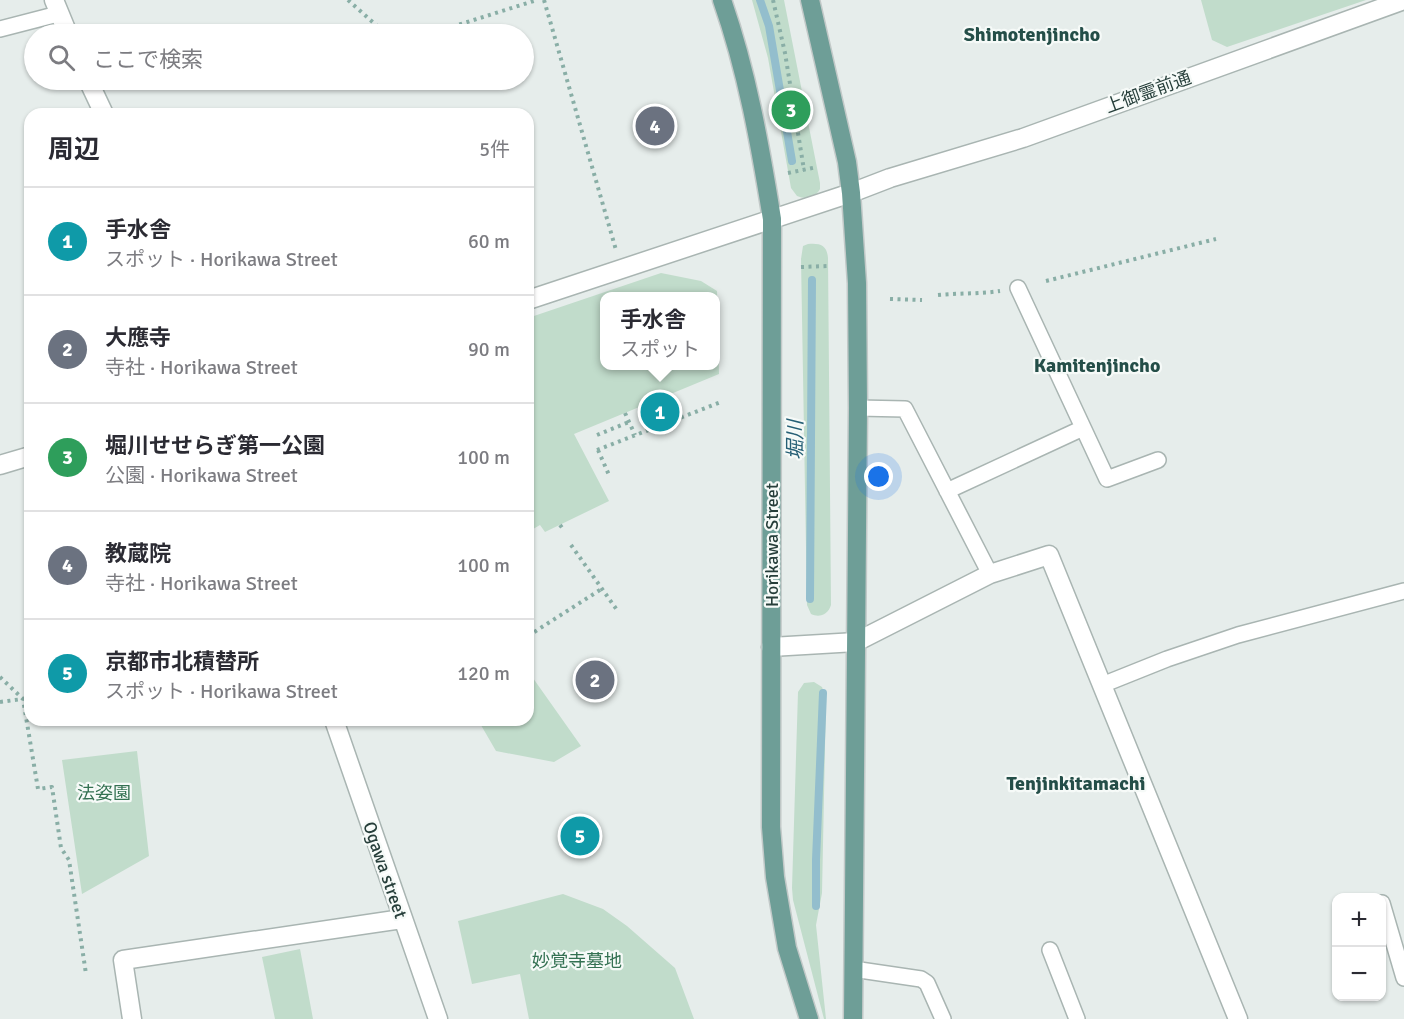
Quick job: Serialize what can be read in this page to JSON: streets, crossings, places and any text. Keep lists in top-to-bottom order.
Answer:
{
  "streets": {
    "main road": ["Horikawa Street"],
    "street": ["上御霊前通", "Ogawa street"]
  },
  "crossings": [
    ["上御霊前通", "Horikawa Street"]
  ],
  "districts": ["Shimotenjincho", "Kamitenjincho", "Tenjinkitamachi"],
  "water": ["堀川"],
  "parks": ["法姿園", "妙覚寺墓地"],
  "page": {
    "search": "ここで検索",
    "pins": [
      "3",
      "4",
      "1",
      "2",
      "5"
    ],
    "heading": ["周辺", "5件"],
    "list": [
      {
        "mark": "1",
        "name": "手水舎",
        "note": "スポット · Horikawa Street",
        "value": "60 m"
      },
      {
        "mark": "2",
        "name": "大應寺",
        "note": "寺社 · Horikawa Street",
        "value": "90 m"
      },
      {
        "mark": "3",
        "name": "堀川せせらぎ第一公園",
        "note": "公園 · Horikawa Street",
        "value": "100 m"
      },
      {
        "mark": "4",
        "name": "教蔵院",
        "note": "寺社 · Horikawa Street",
        "value": "100 m"
      },
      {
        "mark": "5",
        "name": "京都市北積替所",
        "note": "スポット · Horikawa Street",
        "value": "120 m"
      }
    ],
    "popup": ["手水舎", "スポット"],
    "map_buttons": ["+", "−"]
  }
}
